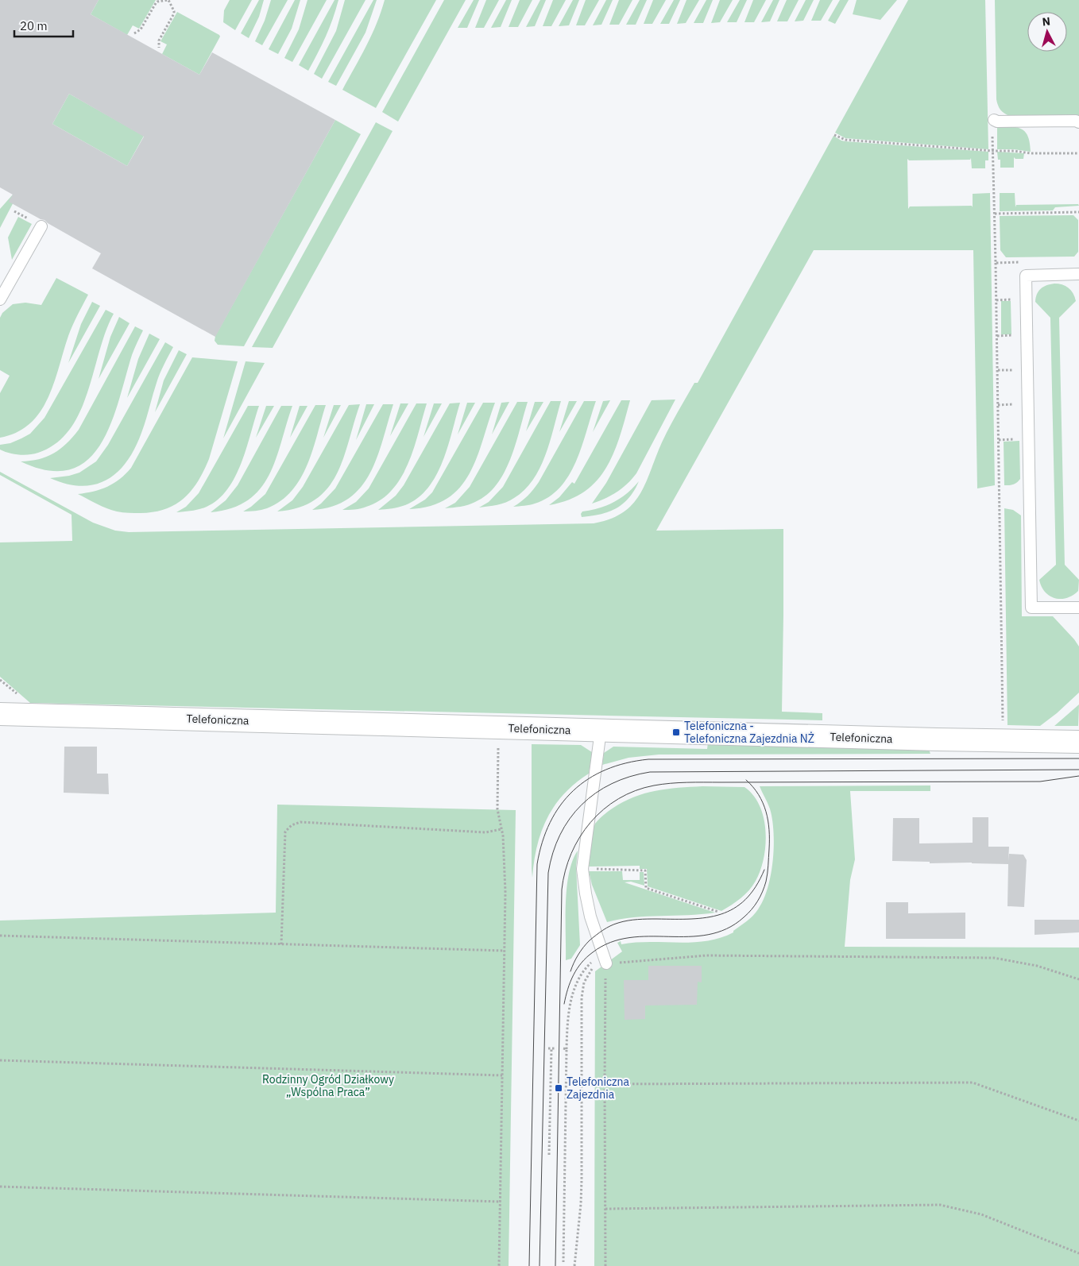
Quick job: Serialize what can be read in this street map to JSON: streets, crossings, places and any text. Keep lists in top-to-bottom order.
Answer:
{
  "streets": {
    "street": ["Telefoniczna"]
  },
  "parks": ["Rodzinny Ogród Działkowy „Wspólna Praca”"],
  "places": {
    "transit": ["Telefoniczna - Telefoniczna Zajezdnia NŻ", "Telefoniczna Zajezdnia"]
  },
  "scale_bar": "20 m",
  "north": "top"
}
